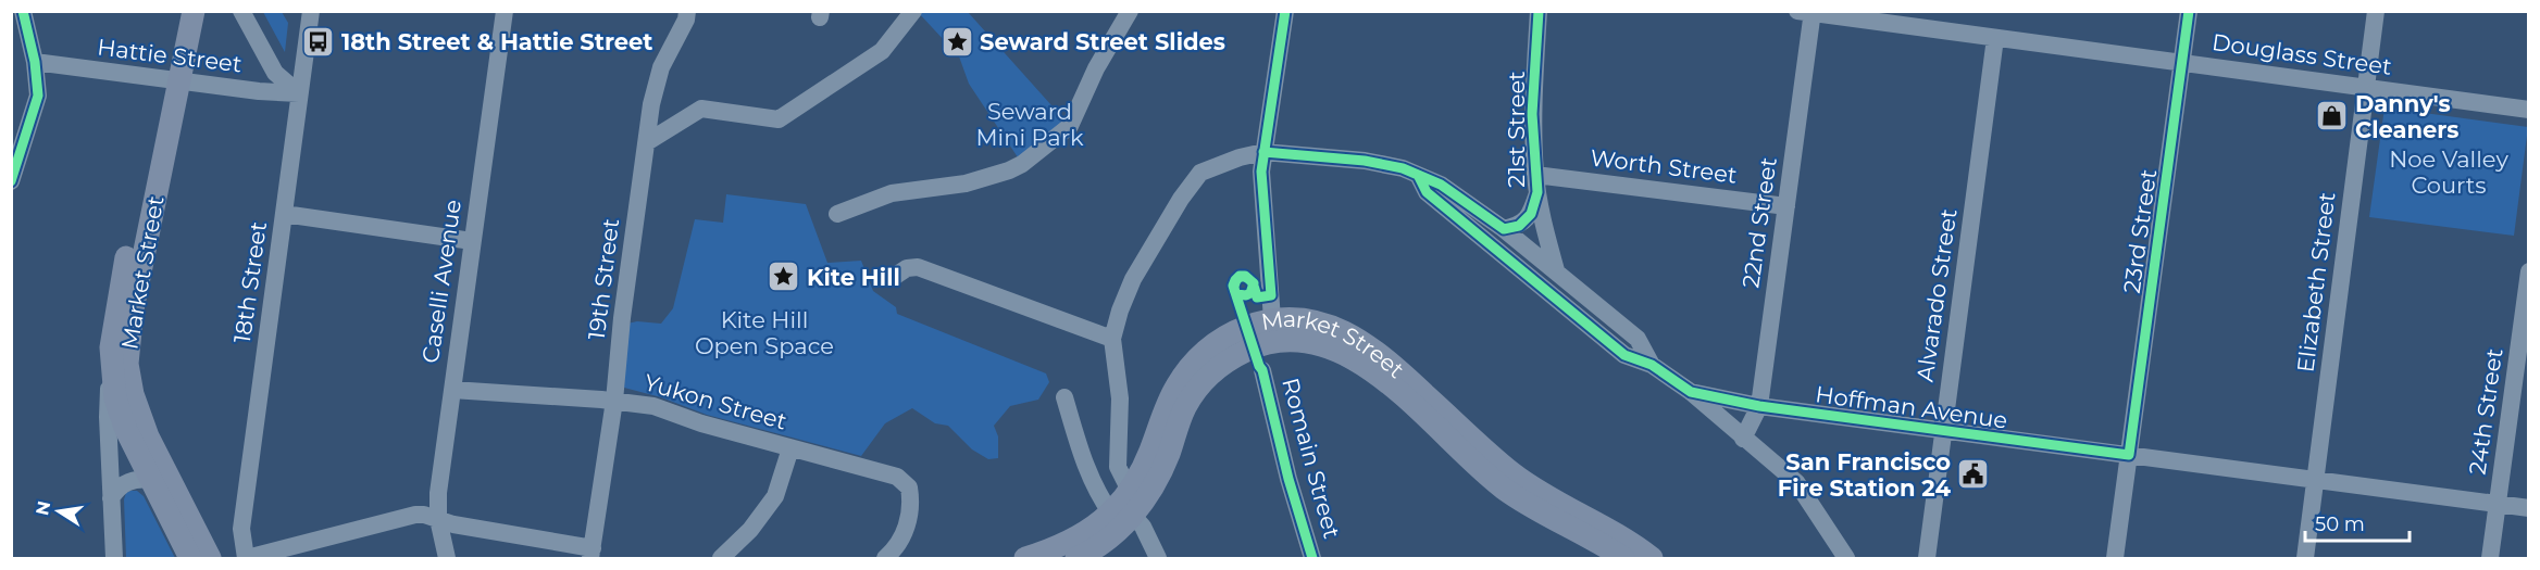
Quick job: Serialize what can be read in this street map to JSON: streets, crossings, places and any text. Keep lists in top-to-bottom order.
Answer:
{
  "streets": {
    "main road": ["Market Street"],
    "street": [
      "Douglass Street",
      "Hattie Street",
      "21st Street",
      "Worth Street",
      "22nd Street",
      "23rd Street",
      "19th Street",
      "Caselli Avenue",
      "18th Street",
      "Elizabeth Street",
      "Alvarado Street",
      "Yukon Street",
      "Hoffman Avenue",
      "24th Street",
      "Romain Street"
    ]
  },
  "crossings": [
    ["Douglass Street", "22nd Street"],
    ["Douglass Street", "23rd Street"],
    ["Douglass Street", "Elizabeth Street"],
    ["Douglass Street", "Alvarado Street"],
    ["Hattie Street", "Market Street"],
    ["Hattie Street", "18th Street"],
    ["21st Street", "Worth Street"],
    ["Worth Street", "22nd Street"],
    ["22nd Street", "Hoffman Avenue"],
    ["23rd Street", "Hoffman Avenue"],
    ["19th Street", "Yukon Street"],
    ["Caselli Avenue", "Yukon Street"],
    ["Elizabeth Street", "Hoffman Avenue"],
    ["Alvarado Street", "Hoffman Avenue"],
    ["Hoffman Avenue", "24th Street"]
  ],
  "parks": ["Seward Mini Park", "Noe Valley Courts", "Kite Hill Open Space"],
  "places": {
    "bus stop": ["18th Street & Hattie Street"],
    "place": ["Seward Street Slides", "Kite Hill"],
    "shop": ["Danny's Cleaners"],
    "public building": ["San Francisco Fire Station 24"]
  },
  "scale_bar": "50 m",
  "north": "left"
}
